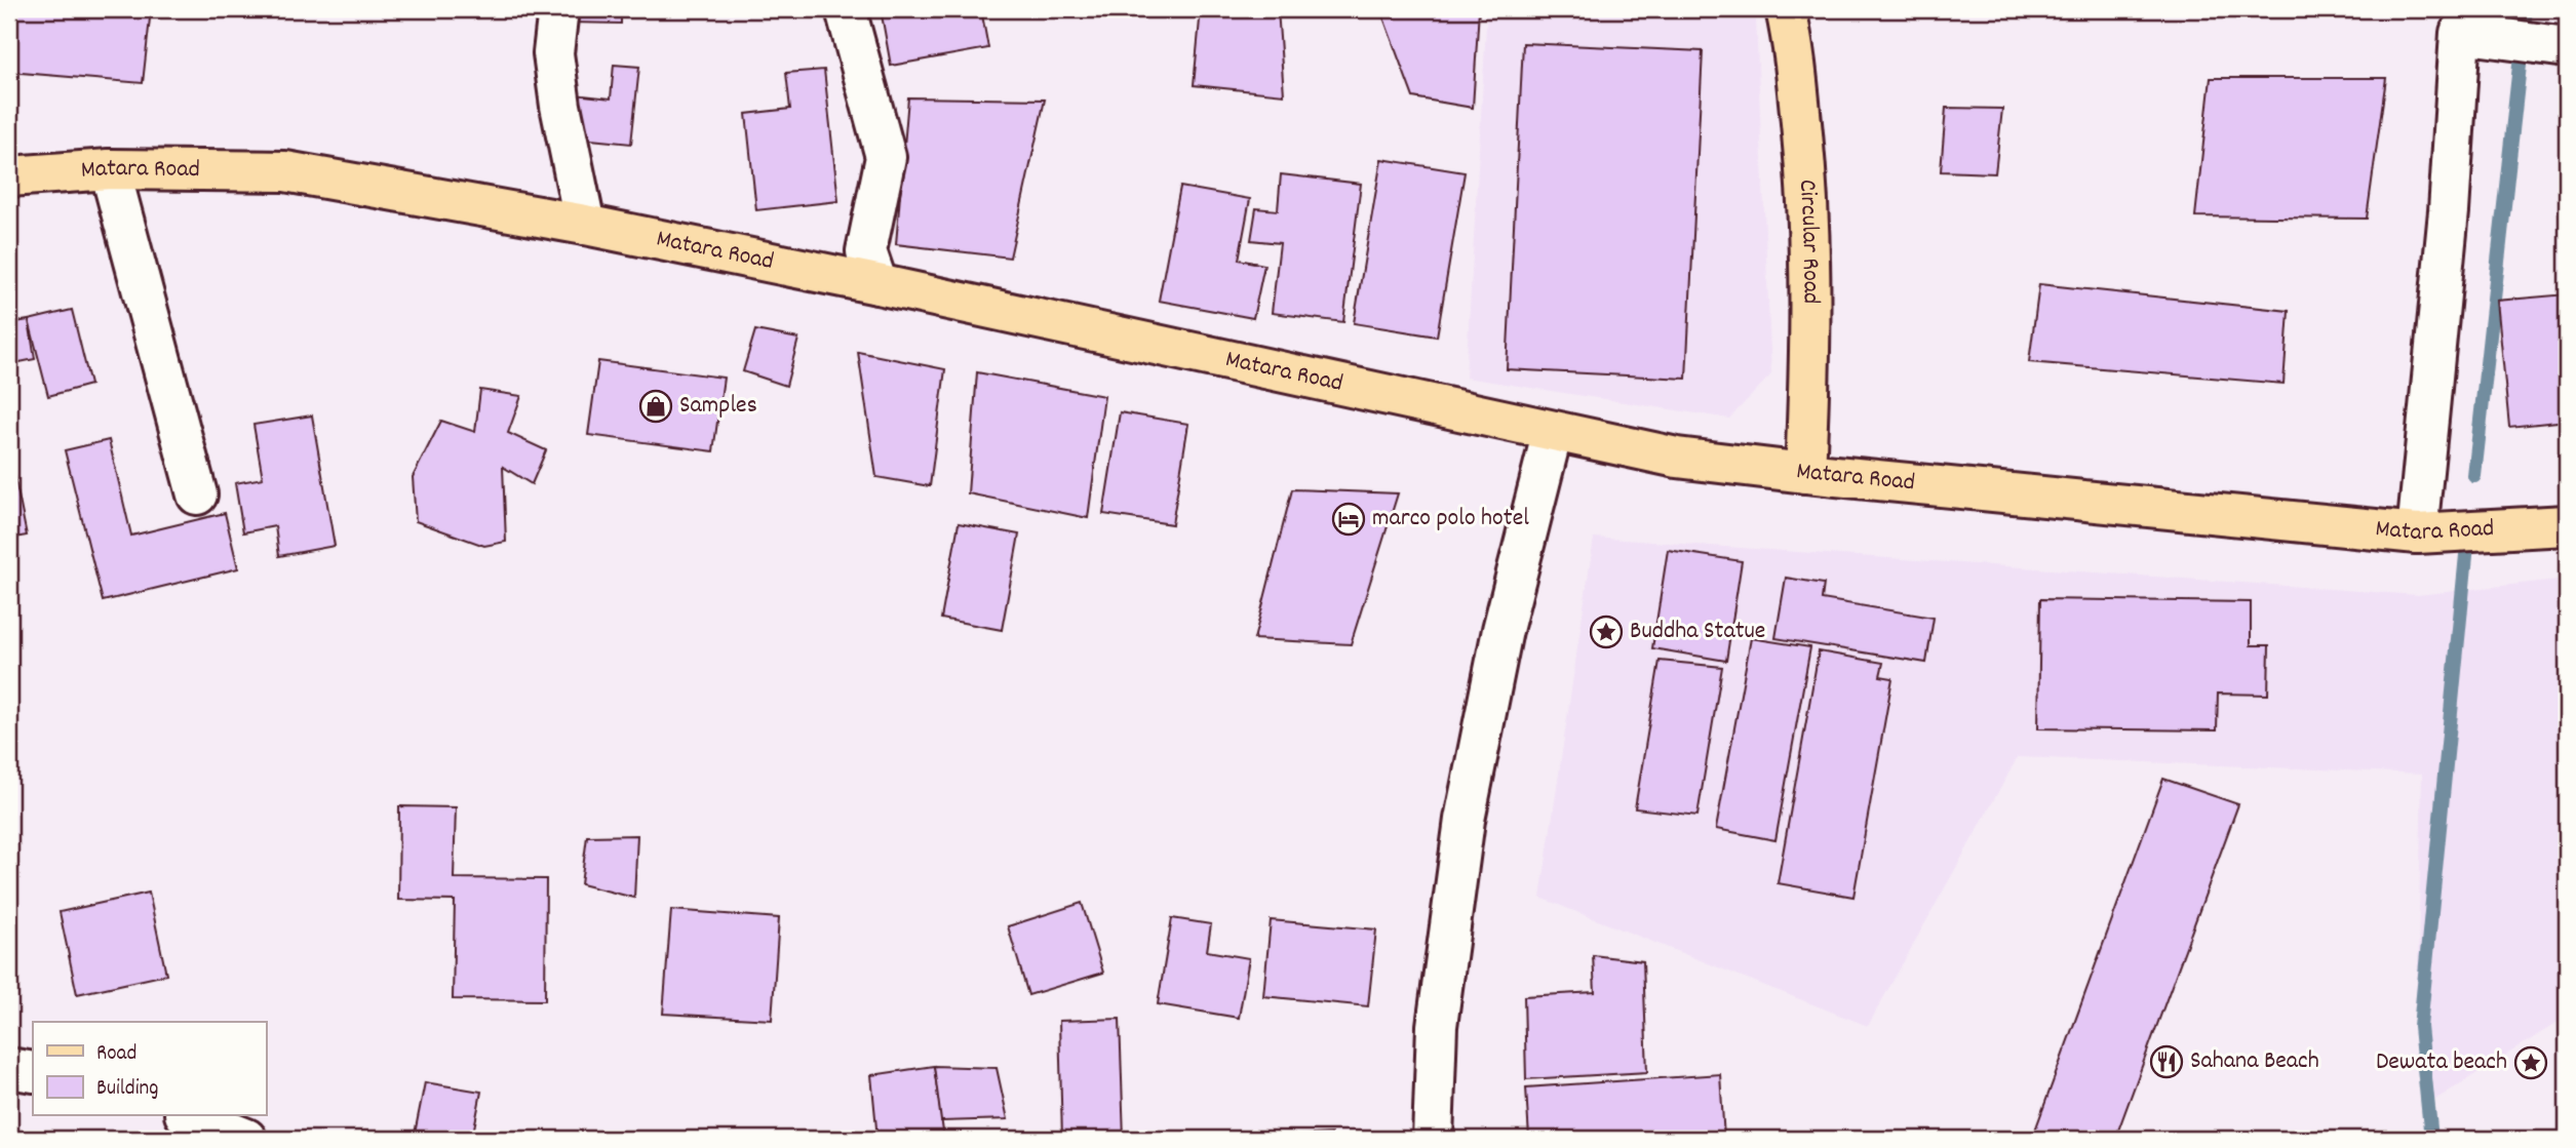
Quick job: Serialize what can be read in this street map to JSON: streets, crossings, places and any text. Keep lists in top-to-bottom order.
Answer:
{
  "streets": {
    "main road": ["Matara Road", "Circular Road"]
  },
  "crossings": [
    ["Matara Road", "Circular Road"]
  ],
  "places": {
    "shop": ["Samples"],
    "hotel": ["marco polo hotel"],
    "place": ["Buddha Statue", "Dewata beach"],
    "restaurant": ["Sahana Beach"]
  },
  "legend": ["Road", "Building"]
}
